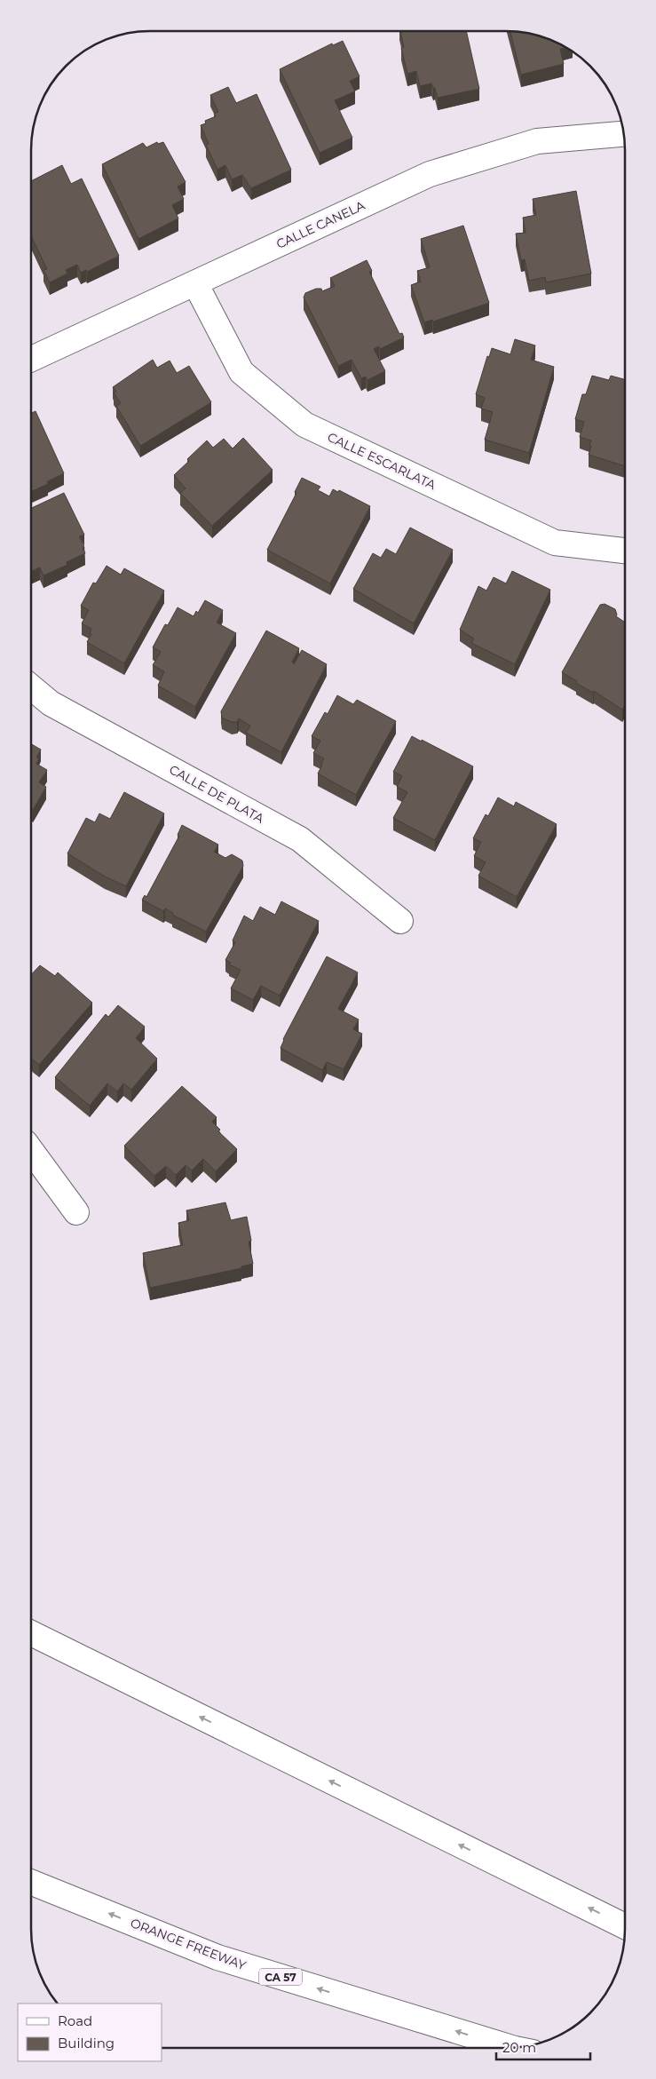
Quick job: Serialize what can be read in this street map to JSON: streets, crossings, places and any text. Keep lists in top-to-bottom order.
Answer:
{
  "streets": {
    "main road": [
      "CALLE CANELA",
      "CALLE ESCARLATA",
      "CALLE DE PLATA",
      "ORANGE FREEWAY",
      "CA 57"
    ]
  },
  "crossings": [
    ["CALLE CANELA", "CALLE ESCARLATA"]
  ],
  "legend": ["Road", "Building"],
  "scale_bar": "20 m"
}
